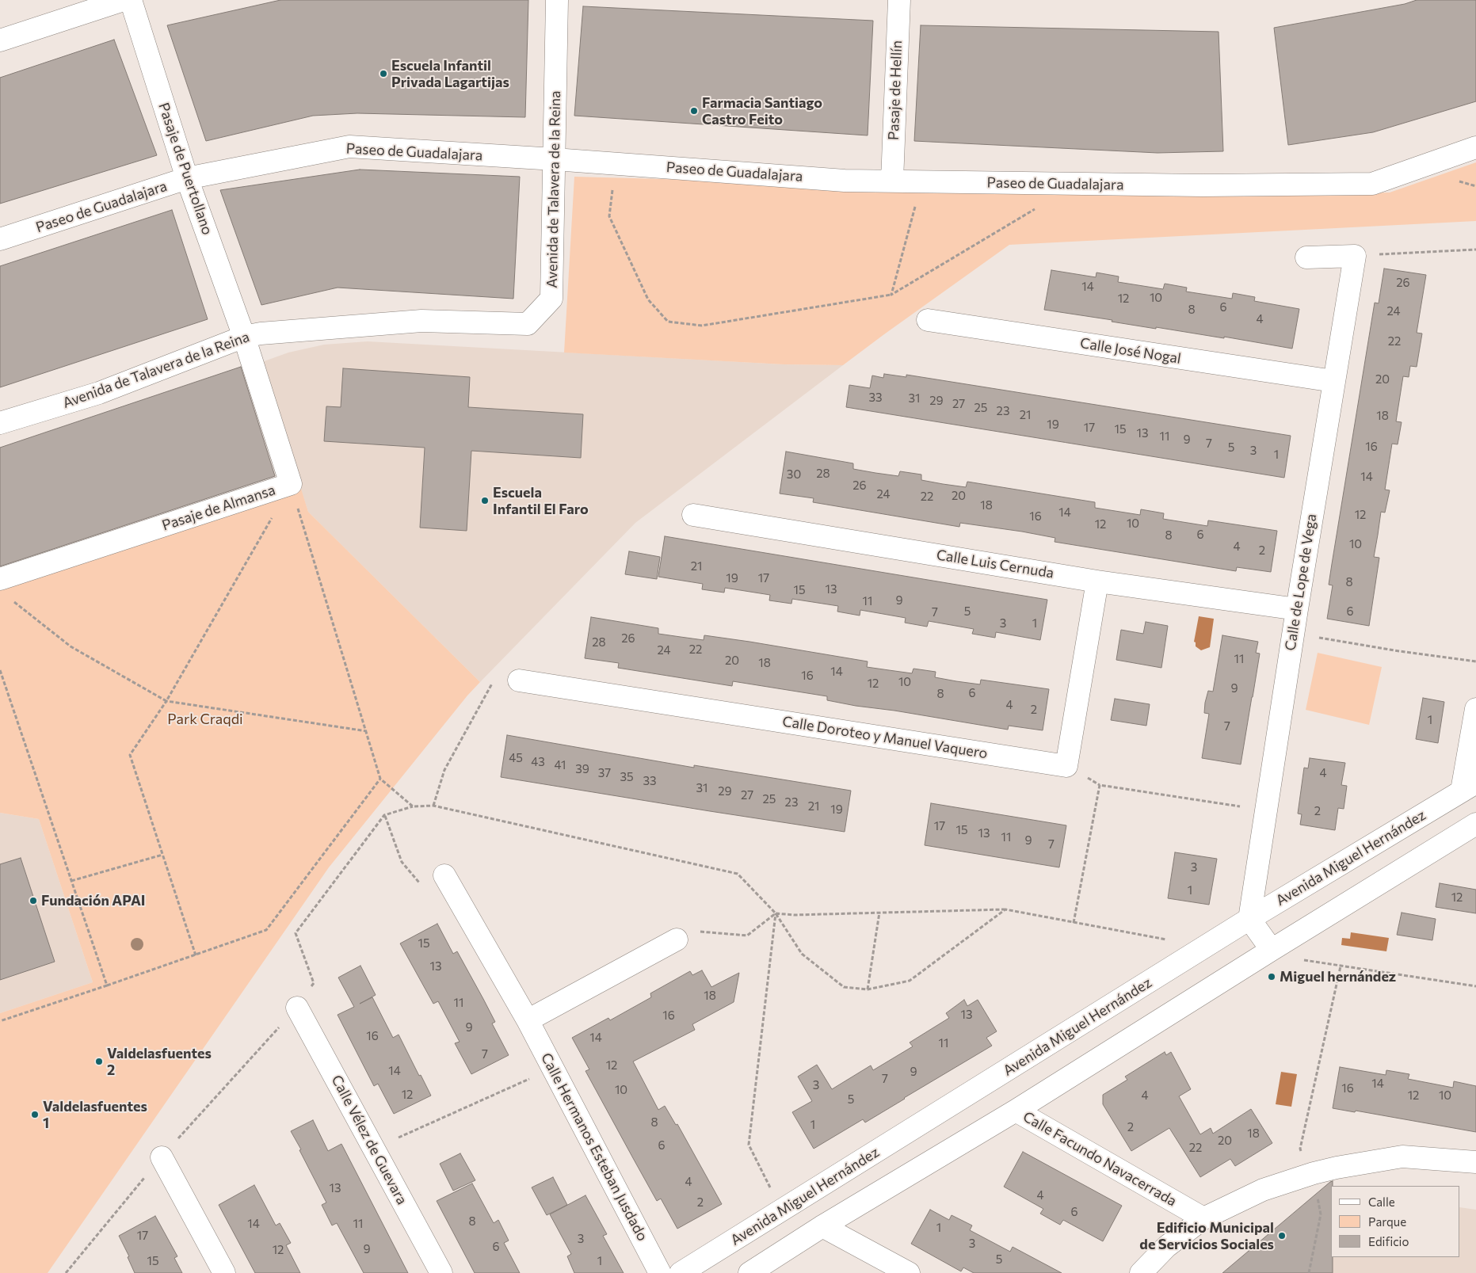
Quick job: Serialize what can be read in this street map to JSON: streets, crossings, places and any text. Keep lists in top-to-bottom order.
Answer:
{
  "streets": {
    "street": [
      "Pasaje de Hellín",
      "Paseo de Guadalajara",
      "Pasaje de Puertollano",
      "Avenida de Talavera de la Reina",
      "Calle José Nogal",
      "Pasaje de Almansa",
      "Calle Luis Cernuda",
      "Calle de Lope de Vega",
      "Calle Doroteo y Manuel Vaquero",
      "Avenida Miguel Hernández",
      "Calle Vélez de Guevara",
      "Calle Hermanos Esteban Jusdado",
      "Calle Facundo Navacerrada"
    ]
  },
  "crossings": [
    ["Pasaje de Hellín", "Paseo de Guadalajara"],
    ["Paseo de Guadalajara", "Pasaje de Puertollano"],
    ["Paseo de Guadalajara", "Avenida de Talavera de la Reina"],
    ["Pasaje de Puertollano", "Avenida de Talavera de la Reina"],
    ["Pasaje de Puertollano", "Pasaje de Almansa"],
    ["Avenida de Talavera de la Reina", "Pasaje de Almansa"],
    ["Calle José Nogal", "Calle de Lope de Vega"],
    ["Calle Luis Cernuda", "Calle de Lope de Vega"],
    ["Calle Luis Cernuda", "Calle Doroteo y Manuel Vaquero"],
    ["Calle de Lope de Vega", "Avenida Miguel Hernández"]
  ],
  "parks": ["Park Craqdi"],
  "places": [
    "Escuela Infantil Privada Lagartijas",
    "Farmacia Santiago Castro Feito",
    "Escuela Infantil El Faro",
    "Fundación APAI",
    "Miguel hernández",
    "Valdelasfuentes 2",
    "Valdelasfuentes 1",
    "Edificio Municipal de Servicios Sociales"
  ],
  "house_numbers": [
    "26",
    "14",
    "10",
    "12",
    "6",
    "8",
    "24",
    "4",
    "22",
    "20",
    "33",
    "31",
    "29",
    "27",
    "25",
    "23",
    "21",
    "18",
    "19",
    "17",
    "15",
    "13",
    "11",
    "9",
    "7",
    "16",
    "5",
    "3",
    "1",
    "28",
    "30",
    "14",
    "26",
    "24",
    "20",
    "22",
    "18",
    "14",
    "12",
    "16",
    "10",
    "12",
    "6",
    "8",
    "10",
    "4",
    "2",
    "21",
    "19",
    "17",
    "8",
    "13",
    "15",
    "9",
    "11",
    "5",
    "6",
    "7",
    "3",
    "1",
    "26",
    "28",
    "22",
    "24",
    "11",
    "20",
    "18",
    "14",
    "16",
    "10",
    "12",
    "9",
    "6",
    "8",
    "4",
    "2",
    "1",
    "7",
    "45",
    "43",
    "41",
    "39",
    "37",
    "4",
    "35",
    "33",
    "31",
    "29",
    "27",
    "25",
    "23",
    "21",
    "19",
    "2",
    "17",
    "15",
    "13",
    "11",
    "9",
    "7",
    "3",
    "1",
    "12",
    "15",
    "13",
    "18",
    "11",
    "13",
    "16",
    "9",
    "16",
    "14",
    "11",
    "7",
    "12",
    "14",
    "9",
    "7",
    "14",
    "3",
    "16",
    "10",
    "12",
    "4",
    "12",
    "10",
    "5",
    "8",
    "1",
    "2",
    "18",
    "20",
    "6",
    "22",
    "4",
    "13",
    "4",
    "2",
    "6",
    "8",
    "14",
    "11",
    "1",
    "17",
    "3",
    "3",
    "6",
    "9",
    "12",
    "5",
    "15",
    "1"
  ],
  "legend": ["Calle", "Parque", "Edificio"]
}
